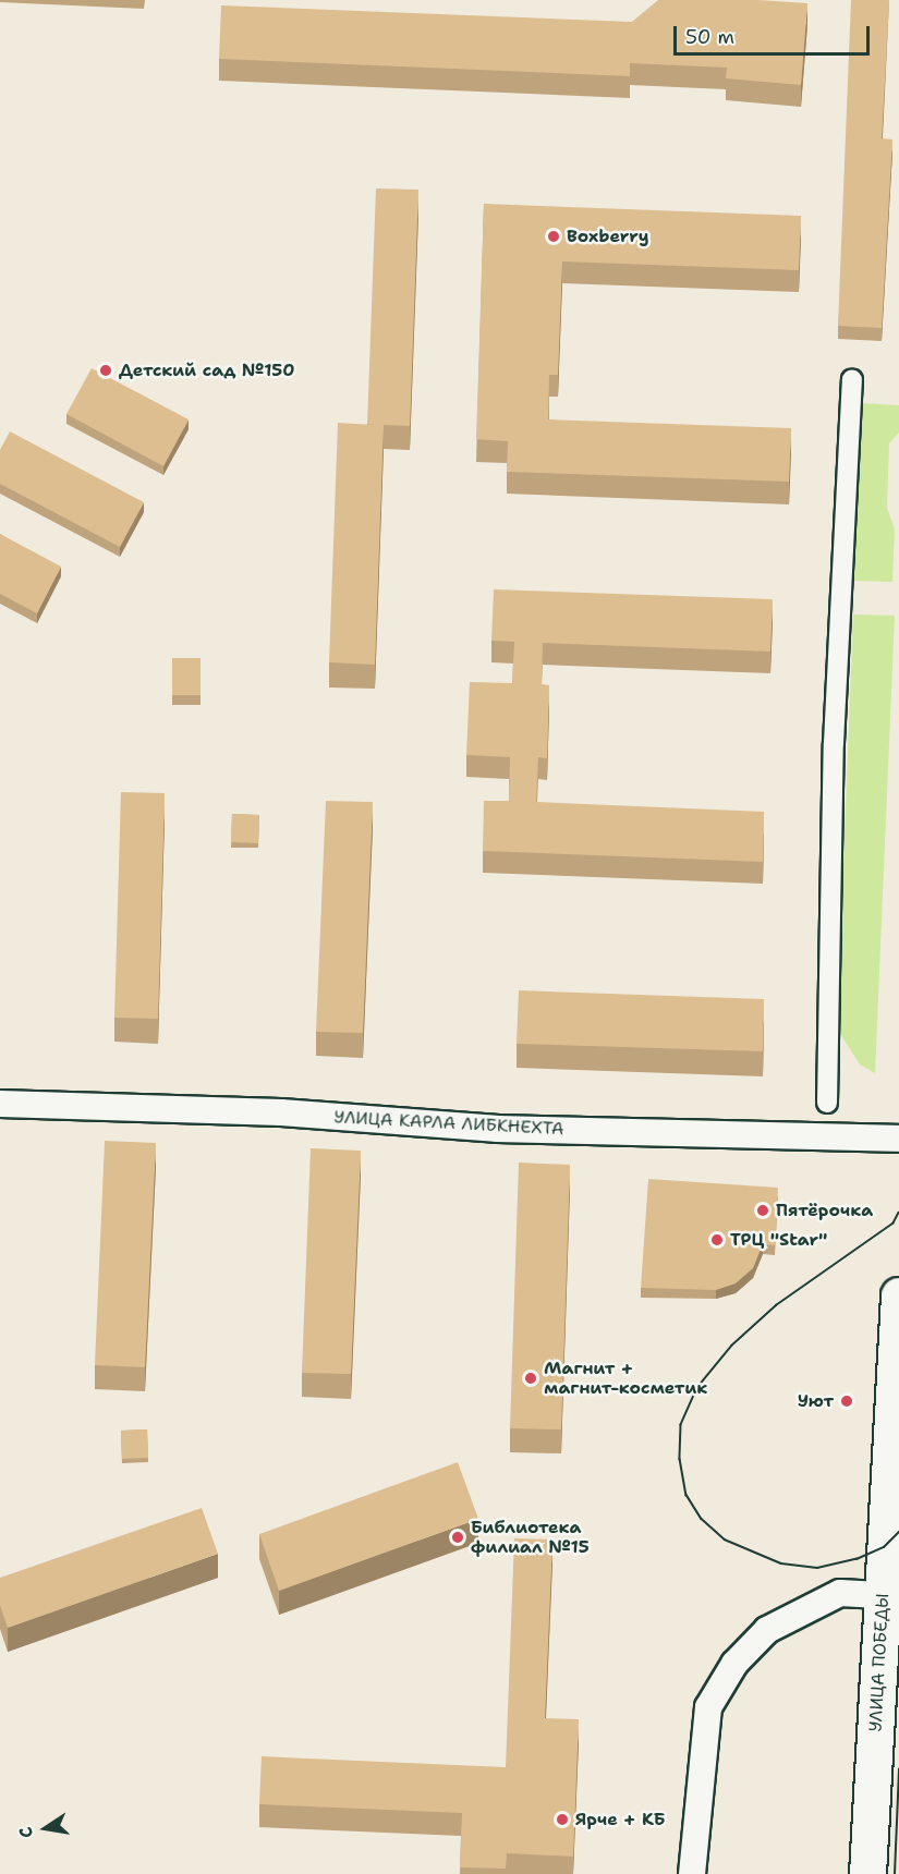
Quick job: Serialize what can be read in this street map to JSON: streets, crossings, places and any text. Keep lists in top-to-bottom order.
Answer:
{
  "streets": {
    "main road": ["УЛИЦА ПОБЕДЫ"],
    "street": ["УЛИЦА КАРЛА ЛИБКНЕХТА"]
  },
  "places": [
    "Boxberry",
    "Детский сад №150",
    "Пятёрочка",
    "ТРЦ \"Star\"",
    "Магнит + магнит-косметик",
    "Уют",
    "Библиотека филиал №15",
    "Ярче + КБ"
  ],
  "scale_bar": "50 m",
  "north": "left"
}
